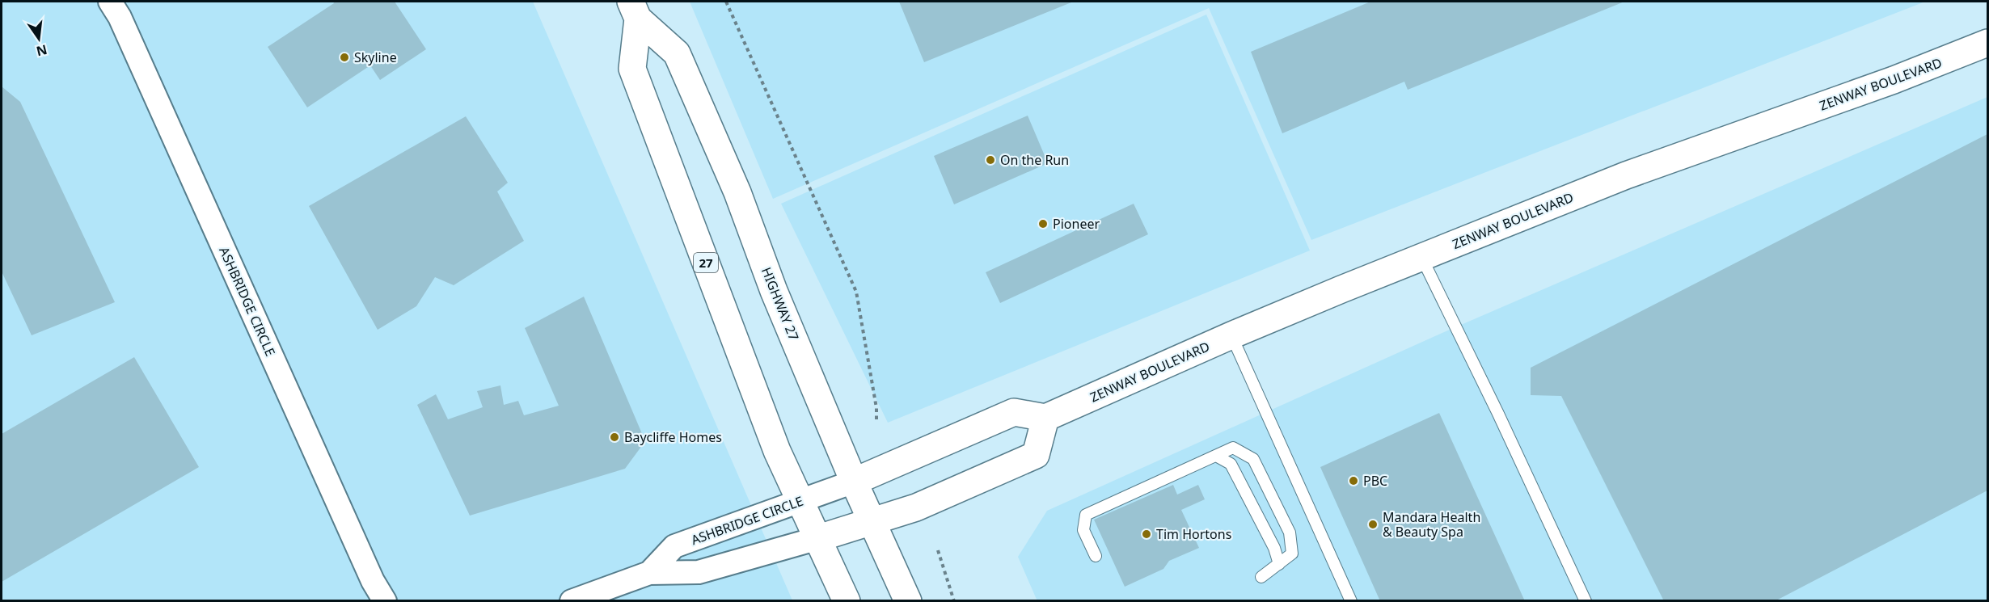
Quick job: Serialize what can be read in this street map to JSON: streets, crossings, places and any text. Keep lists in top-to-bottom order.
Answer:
{
  "streets": {
    "street": [
      "ZENWAY BOULEVARD",
      "27",
      "ASHBRIDGE CIRCLE",
      "HIGHWAY 27"
    ]
  },
  "crossings": [
    ["ASHBRIDGE CIRCLE", "HIGHWAY 27"]
  ],
  "places": [
    "Skyline",
    "On the Run",
    "Pioneer",
    "Baycliffe Homes",
    "PBC",
    "Mandara Health & Beauty Spa",
    "Tim Hortons"
  ],
  "north": "bottom"
}
